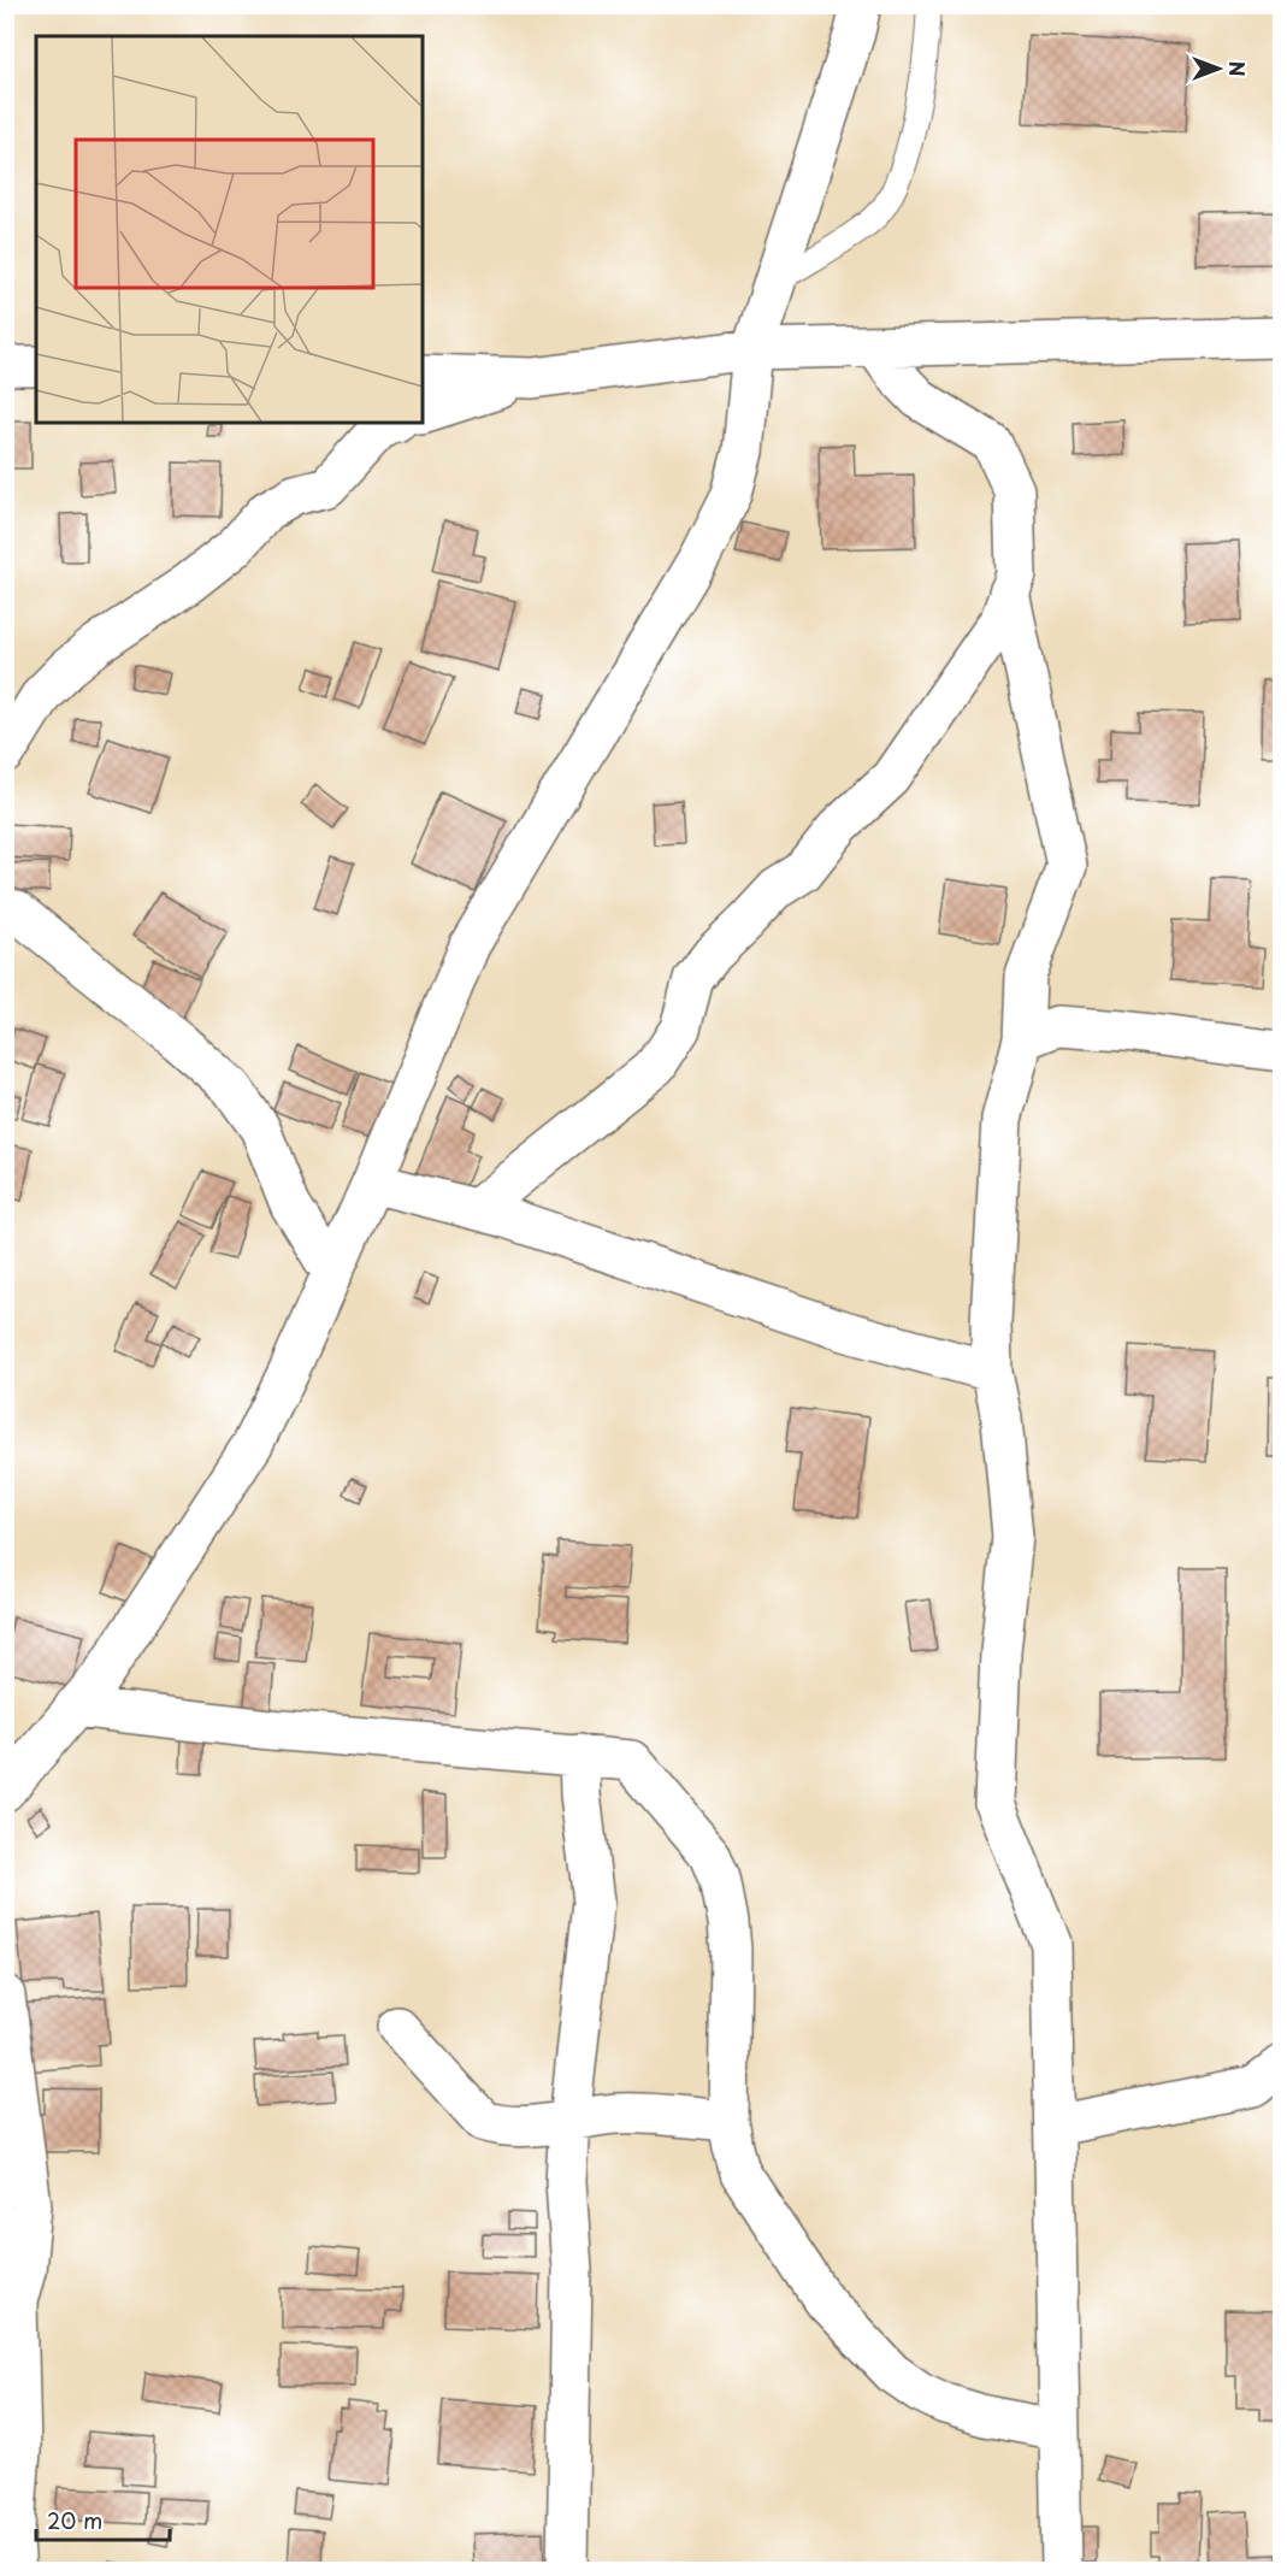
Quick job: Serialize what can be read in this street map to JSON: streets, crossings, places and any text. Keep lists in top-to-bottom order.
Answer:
{
  "scale_bar": "20 m",
  "north": "right"
}
